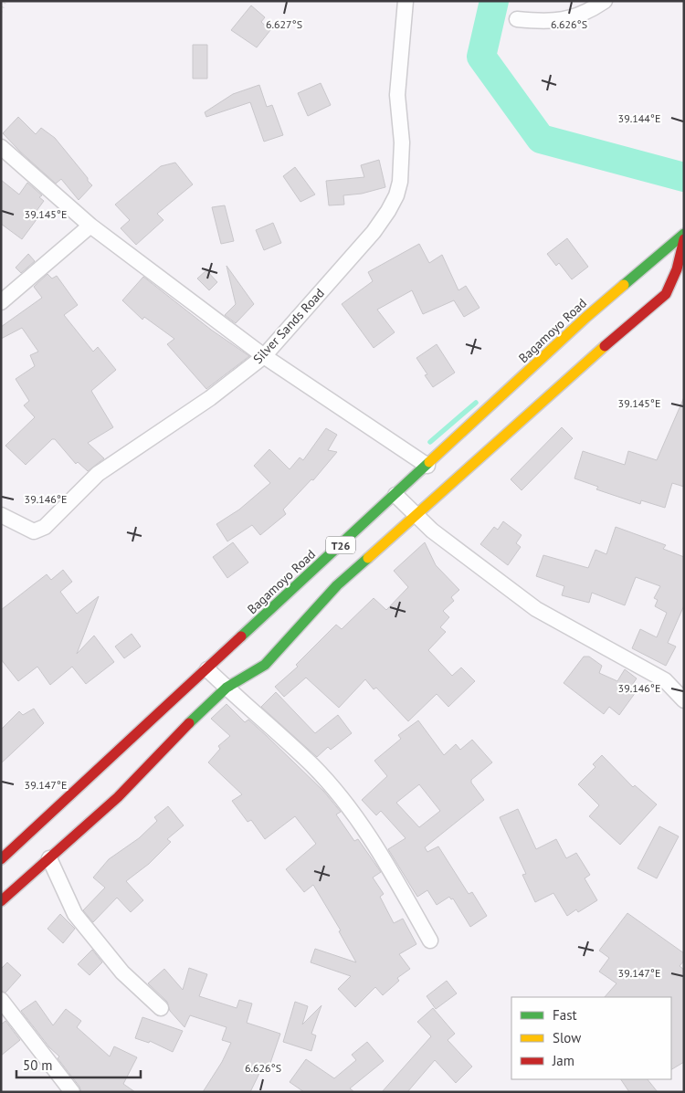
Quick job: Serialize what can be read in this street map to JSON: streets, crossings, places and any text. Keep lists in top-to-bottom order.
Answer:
{
  "streets": {
    "main road": ["Bagamoyo Road", "T26"],
    "street": ["Silver Sands Road"]
  },
  "legend": ["Fast", "Slow", "Jam"],
  "scale_bar": "50 m",
  "coordinates": [
    "6.627°S",
    "6.626°S",
    "39.144°E",
    "39.145°E",
    "39.146°E",
    "39.147°E"
  ]
}
